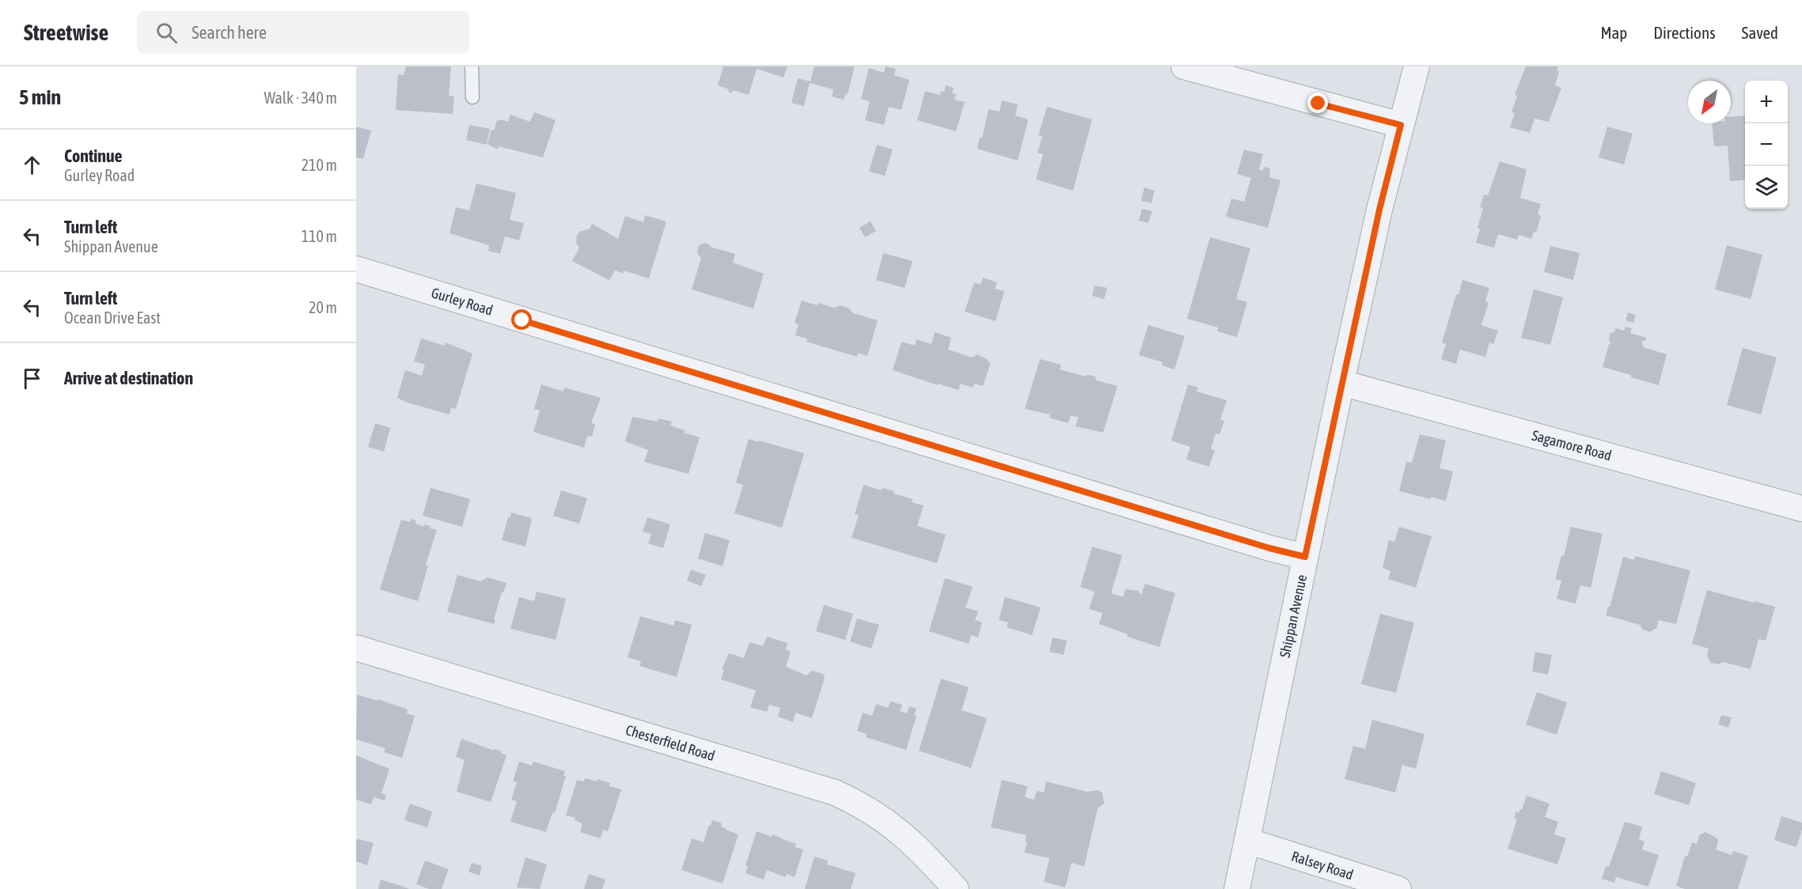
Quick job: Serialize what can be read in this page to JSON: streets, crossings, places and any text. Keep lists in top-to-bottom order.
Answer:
{
  "streets": {
    "street": [
      "Gurley Road",
      "Sagamore Road",
      "Shippan Avenue",
      "Chesterfield Road",
      "Ralsey Road"
    ]
  },
  "crossings": [
    ["Gurley Road", "Shippan Avenue"],
    ["Sagamore Road", "Shippan Avenue"],
    ["Shippan Avenue", "Ralsey Road"]
  ],
  "north": "bottom left",
  "page": {
    "header": "Streetwise",
    "search": "Search here",
    "nav": ["Map", "Directions", "Saved"],
    "heading": ["5 min", "Walk · 340 m"],
    "map_buttons": ["+", "−"],
    "list": [
      ["Continue", "Gurley Road", "210 m"],
      ["Turn left", "Shippan Avenue", "110 m"],
      ["Turn left", "Ocean Drive East", "20 m"],
      "Arrive at destination"
    ]
  }
}
